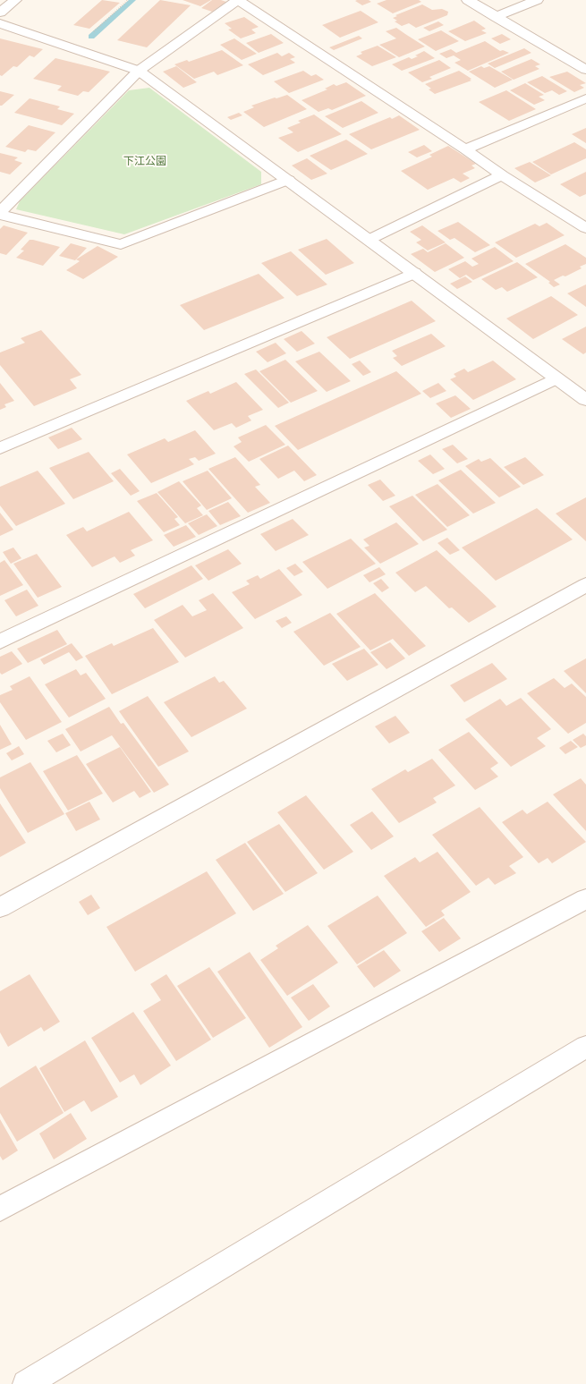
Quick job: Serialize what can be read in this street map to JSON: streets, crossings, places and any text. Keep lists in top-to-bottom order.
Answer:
{
  "parks": ["下江公園"]
}
